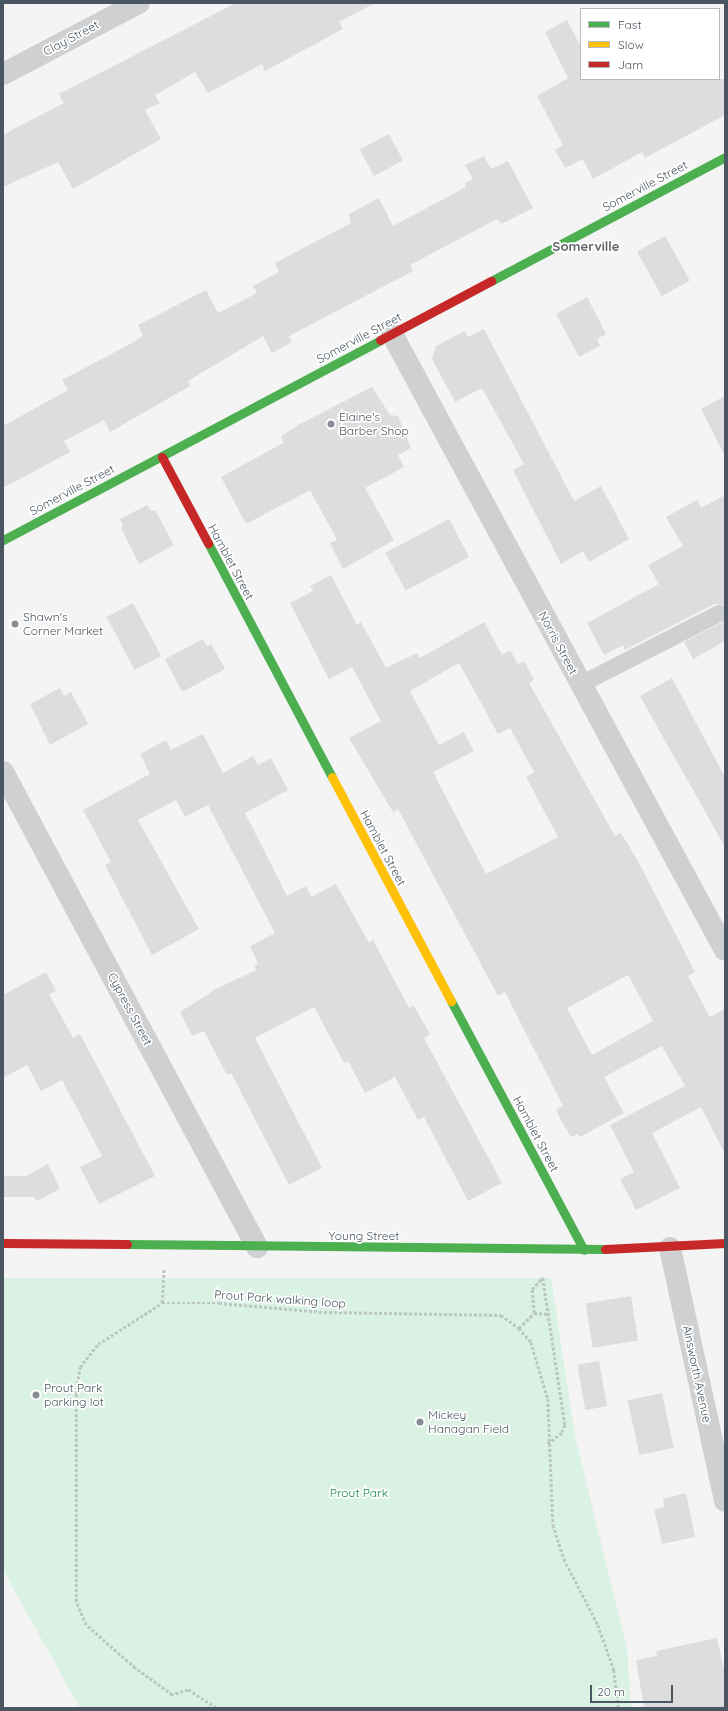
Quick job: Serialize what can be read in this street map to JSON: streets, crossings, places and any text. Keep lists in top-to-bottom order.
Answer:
{
  "streets": {
    "street": [
      "Clay Street",
      "Somerville Street",
      "Hamblet Street",
      "Norris Street",
      "Cypress Street",
      "Young Street",
      "Ainsworth Avenue"
    ],
    "path": ["Prout Park walking loop"]
  },
  "crossings": [
    ["Somerville Street", "Hamblet Street"],
    ["Somerville Street", "Norris Street"],
    ["Hamblet Street", "Young Street"],
    ["Cypress Street", "Young Street"],
    ["Young Street", "Ainsworth Avenue"]
  ],
  "districts": ["Somerville"],
  "parks": ["Prout Park"],
  "places": [
    "Elaine's Barber Shop",
    "Shawn's Corner Market",
    "Prout Park parking lot",
    "Mickey Hanagan Field"
  ],
  "legend": ["Fast", "Slow", "Jam"],
  "scale_bar": "20 m"
}
